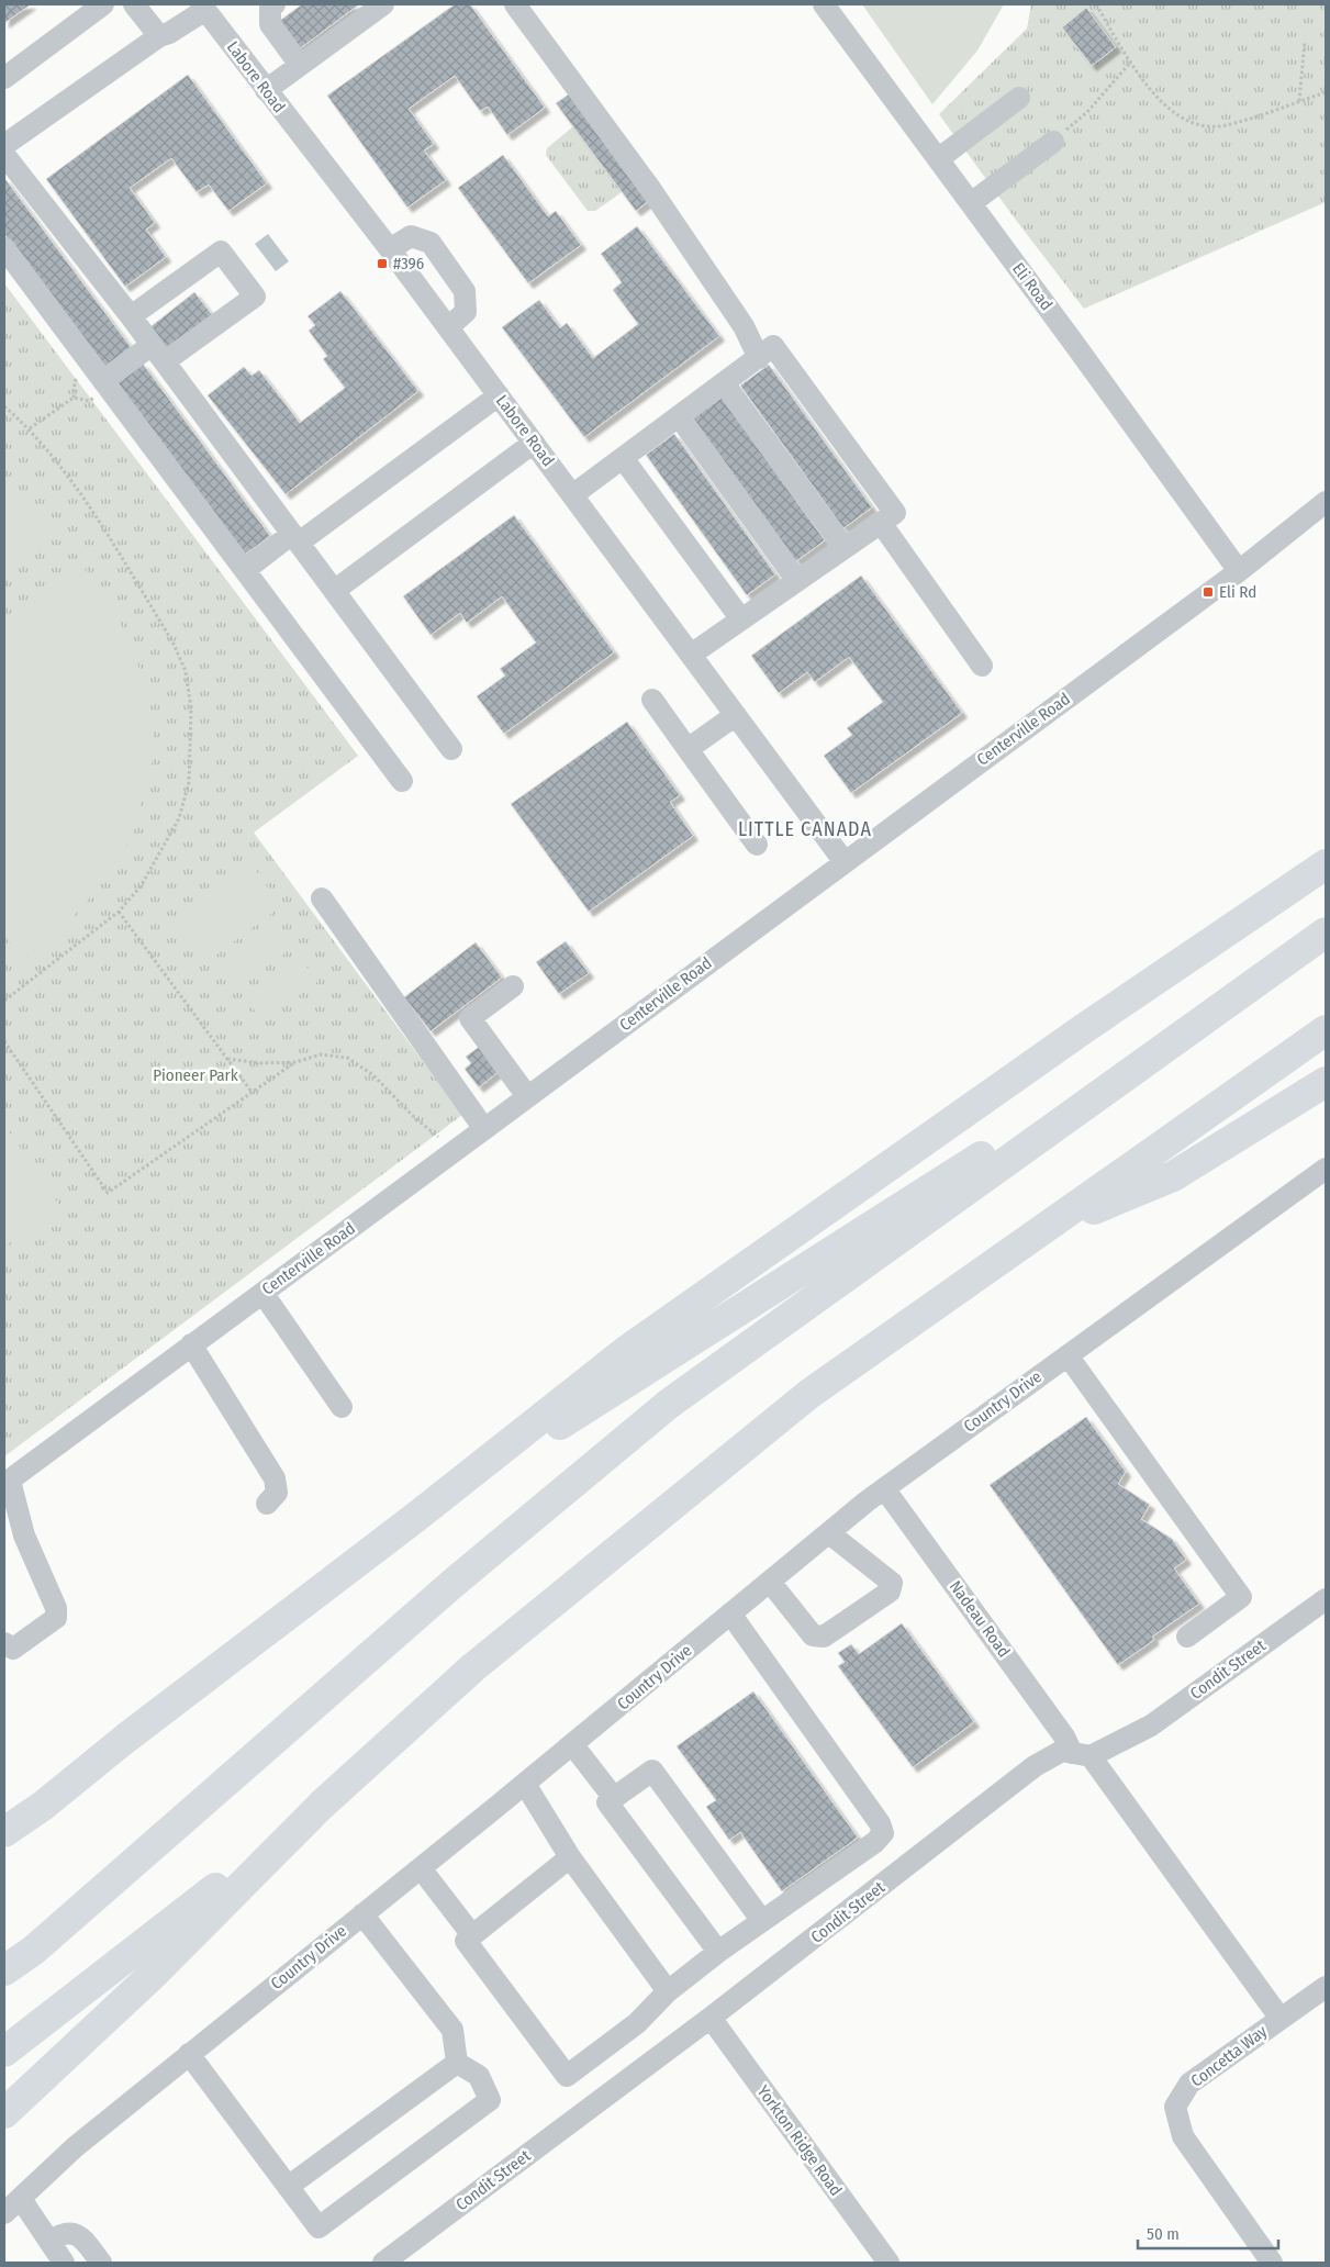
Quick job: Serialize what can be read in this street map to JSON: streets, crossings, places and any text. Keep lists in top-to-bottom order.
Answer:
{
  "streets": {
    "street": [
      "Labore Road",
      "Eli Road",
      "Centerville Road",
      "Country Drive",
      "Nadeau Road",
      "Condit Street",
      "Concetta Way",
      "Yorkton Ridge Road"
    ]
  },
  "crossings": [
    ["Labore Road", "Centerville Road"],
    ["Eli Road", "Centerville Road"],
    ["Country Drive", "Nadeau Road"],
    ["Nadeau Road", "Condit Street"],
    ["Nadeau Road", "Concetta Way"],
    ["Condit Street", "Yorkton Ridge Road"]
  ],
  "districts": ["LITTLE CANADA"],
  "parks": ["Pioneer Park"],
  "places": {
    "transit": ["#396", "Eli Rd"]
  },
  "scale_bar": "50 m"
}
